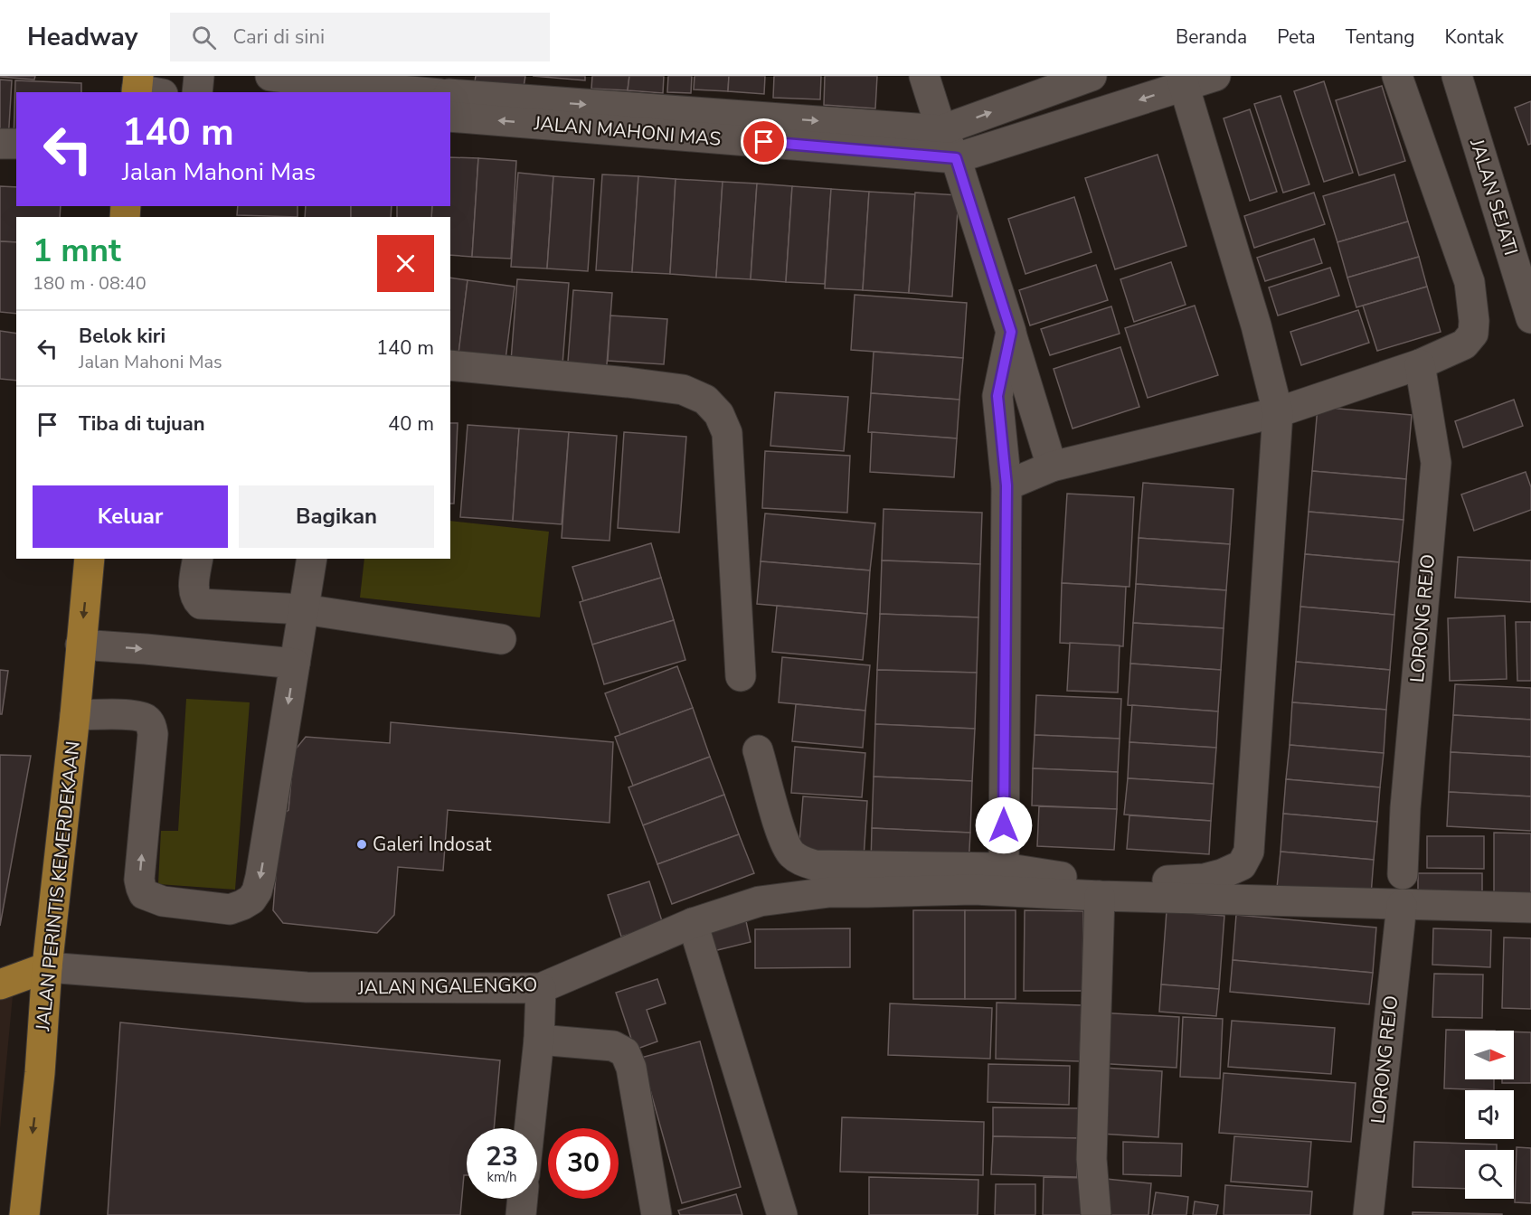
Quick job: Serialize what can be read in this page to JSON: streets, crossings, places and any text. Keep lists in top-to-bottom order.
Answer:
{
  "streets": {
    "main road": ["JALAN PERINTIS KEMERDEKAAN"],
    "street": [
      "JALAN MAHONI MAS",
      "JALAN SEJATI",
      "LORONG REJO",
      "JALAN NGALENGKO"
    ]
  },
  "crossings": [
    ["LORONG REJO", "JALAN NGALENGKO"],
    ["JALAN PERINTIS KEMERDEKAAN", "JALAN NGALENGKO"]
  ],
  "one_way": ["JALAN PERINTIS KEMERDEKAAN"],
  "places": ["Galeri Indosat"],
  "north": "right",
  "page": {
    "header": "Headway",
    "search": "Cari di sini",
    "nav": [
      "Beranda",
      "Peta",
      "Tentang",
      "Kontak"
    ],
    "turn": ["140 m", "Jalan Mahoni Mas"],
    "heading": ["1 mnt", "180 m · 08:40"],
    "list": [
      {
        "name": "Belok kiri",
        "note": "Jalan Mahoni Mas",
        "value": "140 m"
      },
      {
        "name": "Tiba di tujuan",
        "value": "40 m"
      }
    ],
    "buttons": ["Keluar", "Bagikan"],
    "speed": "23 km/h",
    "limit": "30"
  }
}
